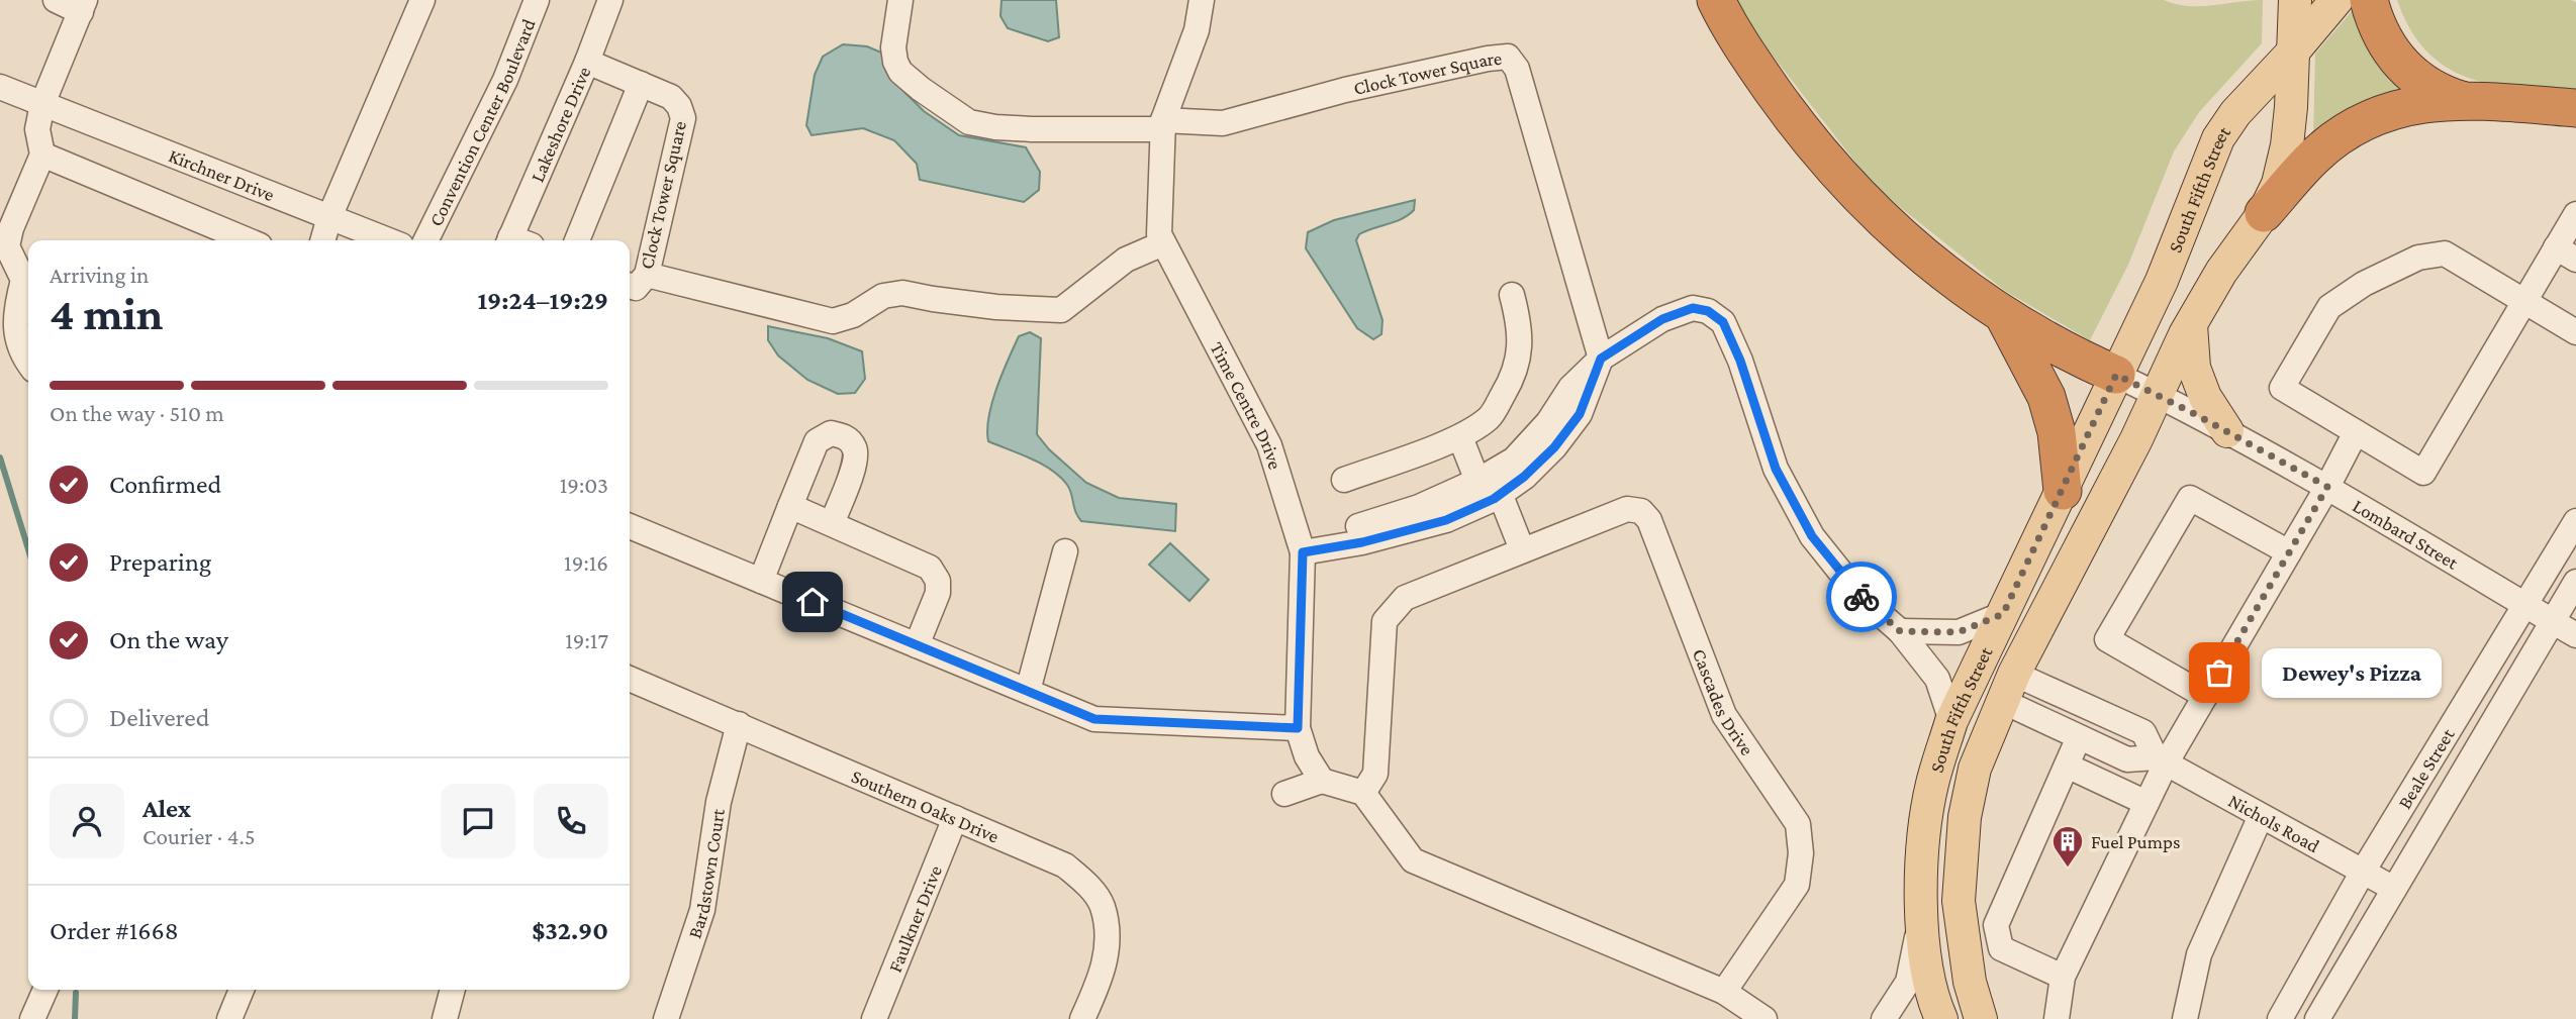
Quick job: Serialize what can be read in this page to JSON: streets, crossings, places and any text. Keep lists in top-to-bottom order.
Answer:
{
  "streets": {
    "main road": ["South Fifth Street"],
    "street": [
      "Clock Tower Square",
      "Convention Center Boulevard",
      "Lakeshore Drive",
      "Kirchner Drive",
      "Time Centre Drive",
      "Lombard Street",
      "Cascades Drive",
      "Beale Street",
      "Southern Oaks Drive",
      "Nichols Road",
      "Bardstown Court",
      "Faulkner Drive"
    ]
  },
  "crossings": [
    ["Clock Tower Square", "Lakeshore Drive"],
    ["Clock Tower Square", "Time Centre Drive"],
    ["South Fifth Street", "Lombard Street"],
    ["South Fifth Street", "Nichols Road"],
    ["Lombard Street", "Beale Street"],
    ["Beale Street", "Nichols Road"],
    ["Southern Oaks Drive", "Bardstown Court"],
    ["Southern Oaks Drive", "Faulkner Drive"]
  ],
  "places": {
    "other": ["Dewey's Pizza"],
    "building": ["Fuel Pumps"]
  },
  "page": {
    "heading": ["4 min", "Arriving in", "19:24–19:29"],
    "panel": [
      "Alex",
      "Courier · 4.5",
      "Order #1668",
      "$32.90"
    ],
    "bar": "On the way · 510 m",
    "list": [
      ["Confirmed", "19:03"],
      ["Preparing", "19:16"],
      ["On the way", "19:17"],
      "Delivered"
    ],
    "bubble": "Dewey's Pizza"
  }
}
